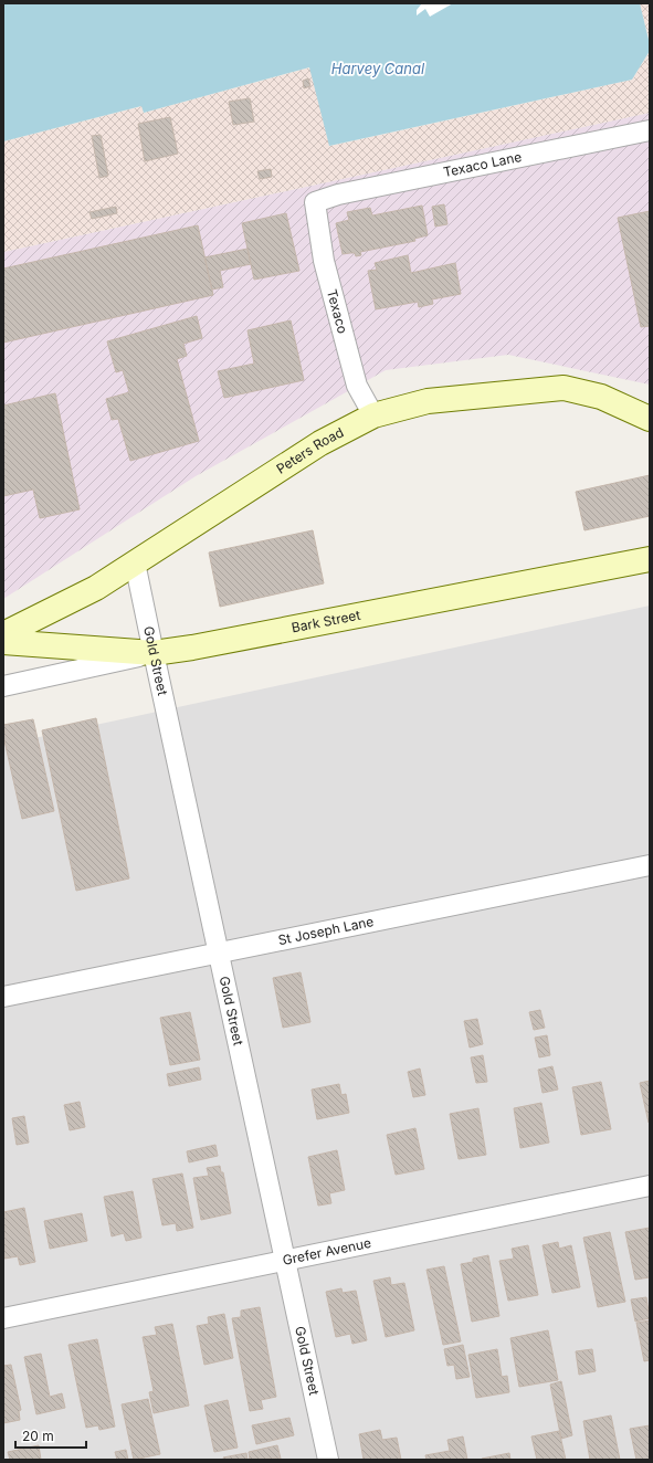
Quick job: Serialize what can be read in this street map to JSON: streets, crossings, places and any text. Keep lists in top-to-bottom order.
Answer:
{
  "streets": {
    "main road": ["Peters Road", "Bark Street"],
    "street": [
      "Texaco Lane",
      "Texaco",
      "Gold Street",
      "St Joseph Lane",
      "Grefer Avenue"
    ]
  },
  "crossings": [
    ["Texaco Lane", "Texaco"],
    ["Texaco", "Peters Road"],
    ["Peters Road", "Gold Street"],
    ["Bark Street", "Gold Street"],
    ["Gold Street", "St Joseph Lane"],
    ["Gold Street", "Grefer Avenue"]
  ],
  "water": ["Harvey Canal"],
  "scale_bar": "20 m"
}
